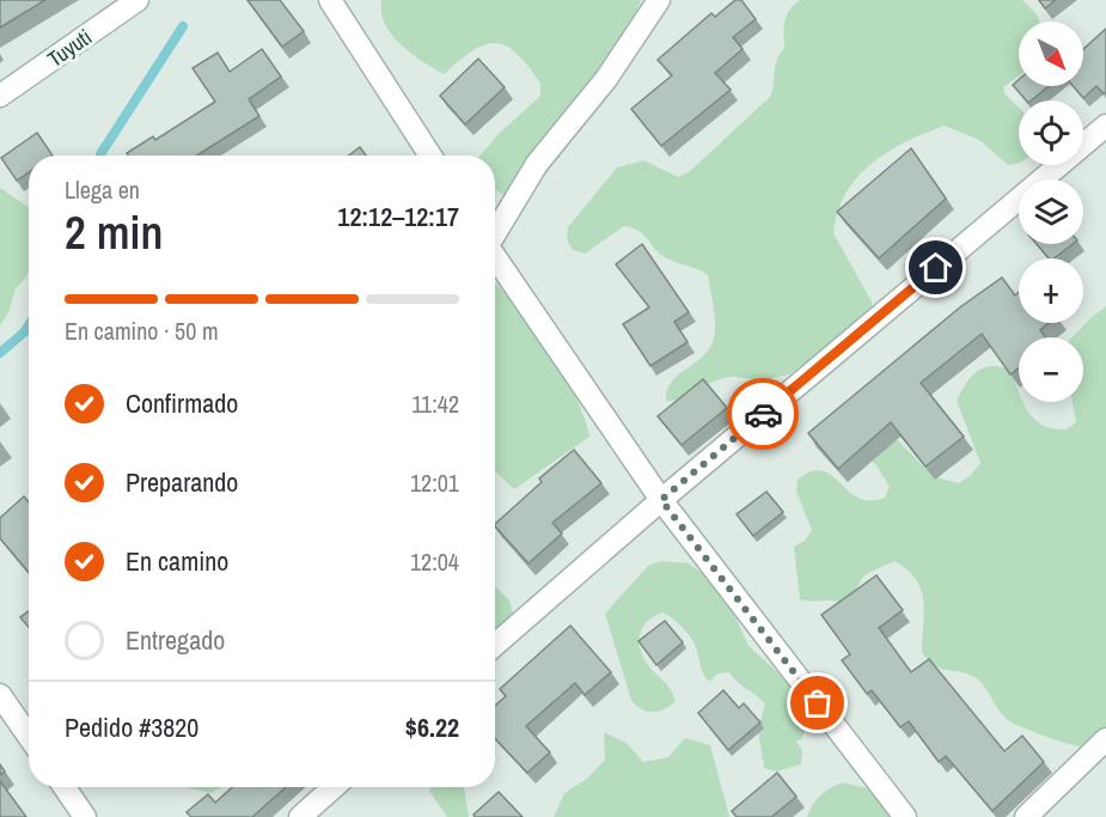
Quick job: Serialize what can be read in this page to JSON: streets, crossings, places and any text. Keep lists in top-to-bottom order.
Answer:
{
  "streets": {
    "street": ["Tuyuti"]
  },
  "north": "bottom right",
  "page": {
    "map_buttons": ["+", "−"],
    "heading": ["2 min", "Llega en", "12:12–12:17"],
    "panel": ["Pedido #3820", "$6.22"],
    "bar": "En camino · 50 m",
    "list": [
      ["Confirmado", "11:42"],
      ["Preparando", "12:01"],
      ["En camino", "12:04"],
      "Entregado"
    ]
  }
}
